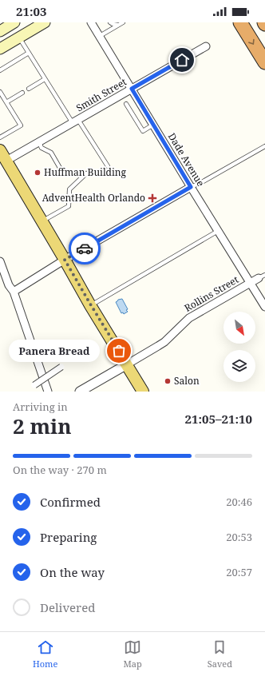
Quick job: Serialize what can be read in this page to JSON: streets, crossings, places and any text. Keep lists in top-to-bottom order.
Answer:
{
  "streets": {
    "street": ["Smith Street", "Dade Avenue", "Rollins Street"]
  },
  "crossings": [
    ["Smith Street", "Dade Avenue"],
    ["Dade Avenue", "Rollins Street"]
  ],
  "places": {
    "other": ["Huffman Building", "Panera Bread", "Salon"],
    "health": ["AdventHealth Orlando"]
  },
  "north": "bottom right",
  "page": {
    "status": "21:03",
    "bubble": "Panera Bread",
    "heading": ["2 min", "Arriving in", "21:05–21:10"],
    "bar": "On the way · 270 m",
    "list": [
      ["Confirmed", "20:46"],
      ["Preparing", "20:53"],
      ["On the way", "20:57"],
      "Delivered"
    ],
    "tabs": ["Home", "Map", "Saved"]
  }
}
